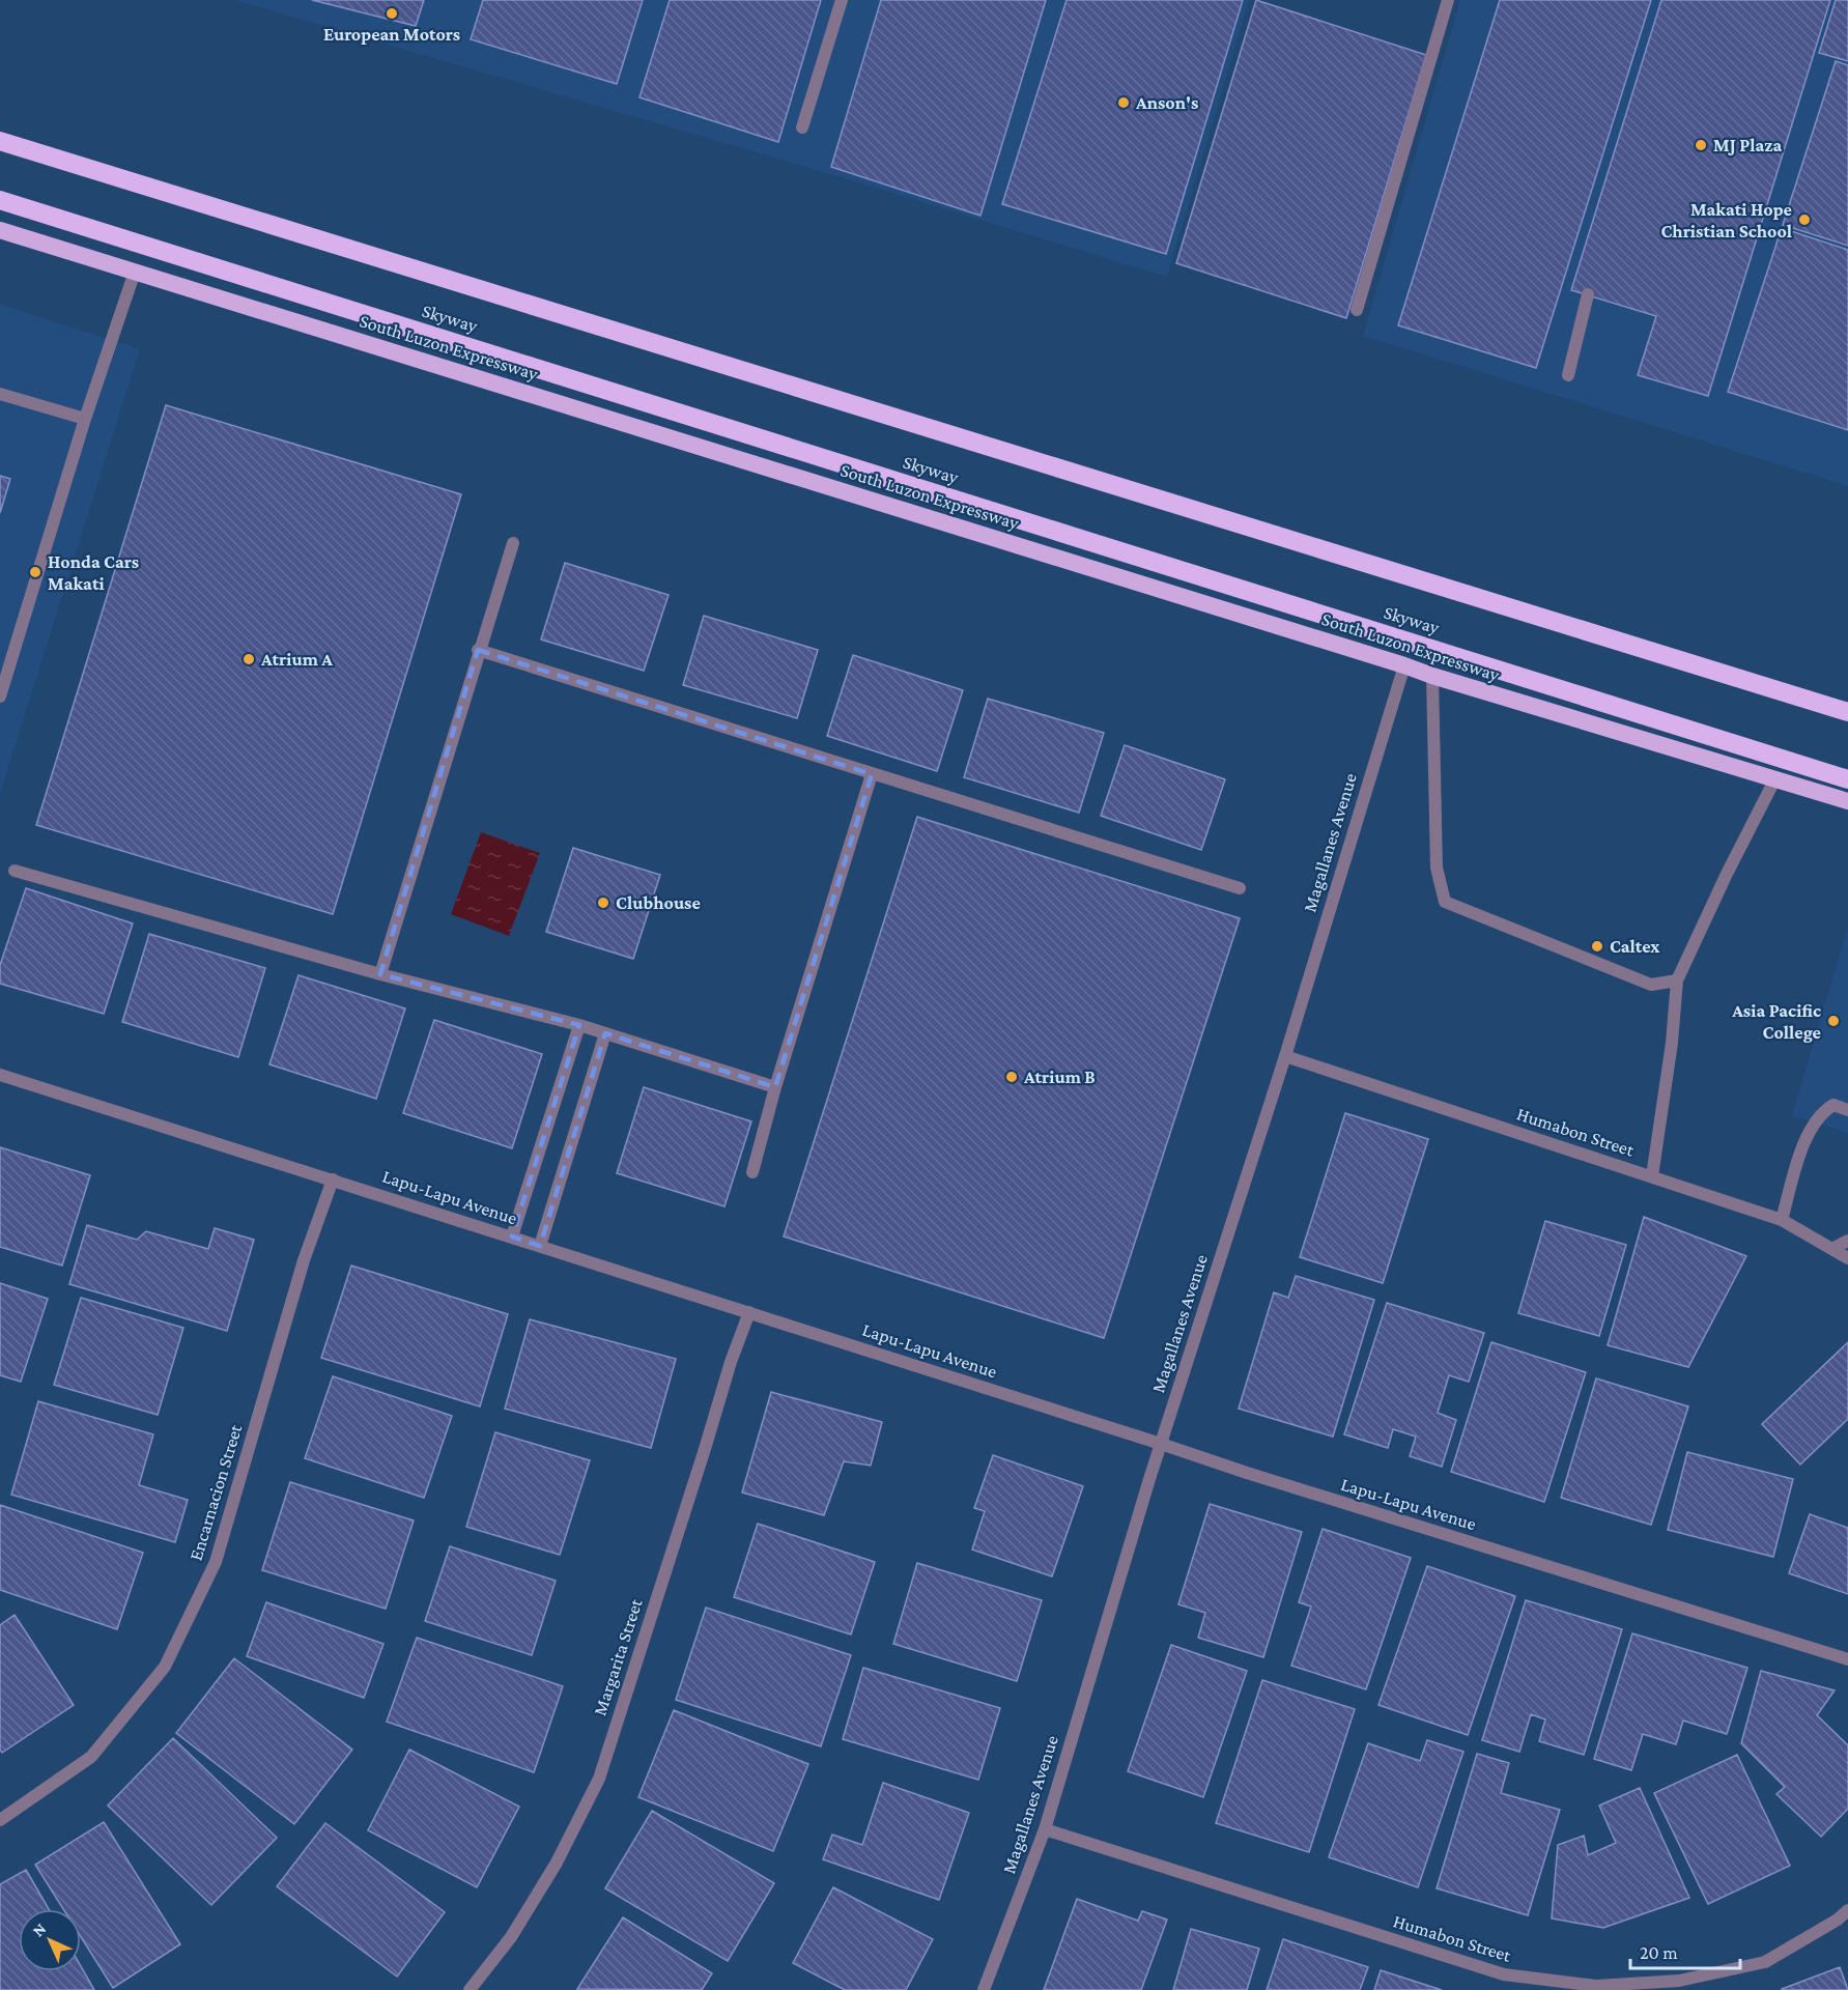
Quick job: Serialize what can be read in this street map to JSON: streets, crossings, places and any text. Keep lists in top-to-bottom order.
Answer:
{
  "streets": {
    "highway": ["Skyway", "South Luzon Expressway"],
    "street": [
      "Magallanes Avenue",
      "Humabon Street",
      "Lapu-Lapu Avenue",
      "Encarnacion Street",
      "Margarita Street"
    ]
  },
  "crossings": [
    ["South Luzon Expressway", "Magallanes Avenue"],
    ["Magallanes Avenue", "Humabon Street"],
    ["Magallanes Avenue", "Lapu-Lapu Avenue"],
    ["Lapu-Lapu Avenue", "Encarnacion Street"],
    ["Lapu-Lapu Avenue", "Margarita Street"]
  ],
  "places": [
    "European Motors",
    "Anson's",
    "MJ Plaza",
    "Makati Hope Christian School",
    "Honda Cars Makati",
    "Atrium A",
    "Clubhouse",
    "Caltex",
    "Asia Pacific College",
    "Atrium B"
  ],
  "scale_bar": "20 m",
  "north": "top left"
}
